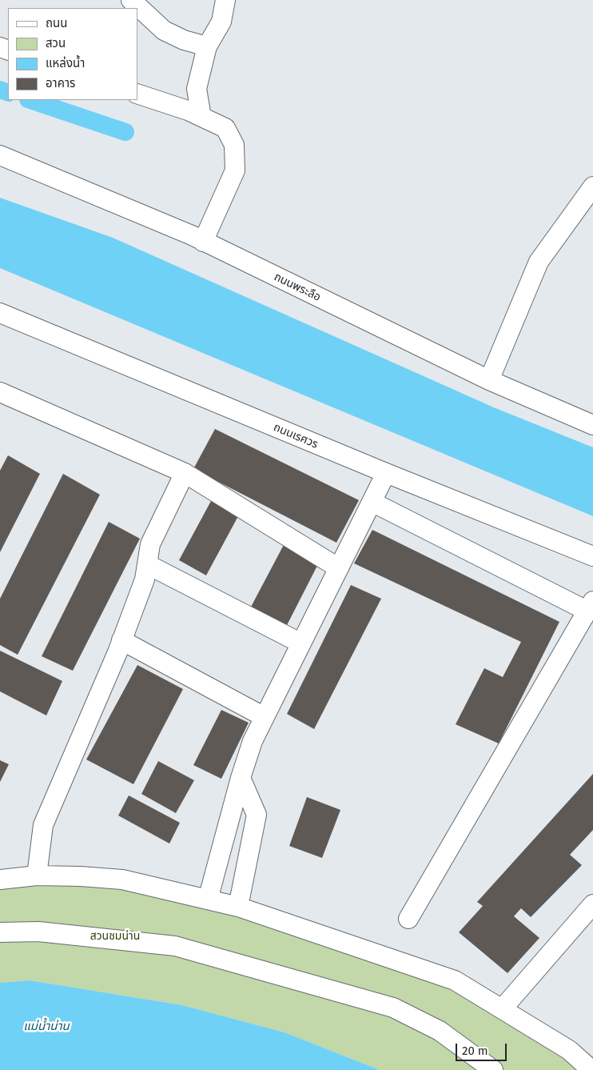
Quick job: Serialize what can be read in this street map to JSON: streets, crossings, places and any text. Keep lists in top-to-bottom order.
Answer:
{
  "streets": {
    "street": ["ถนนพระลือ", "ถนนเรศวร"]
  },
  "water": ["แม่น้ำน่าน"],
  "parks": ["สวนชมน่าน"],
  "legend": [
    "ถนน",
    "สวน",
    "แหล่งน้ำ",
    "อาคาร"
  ],
  "scale_bar": "20 m"
}
